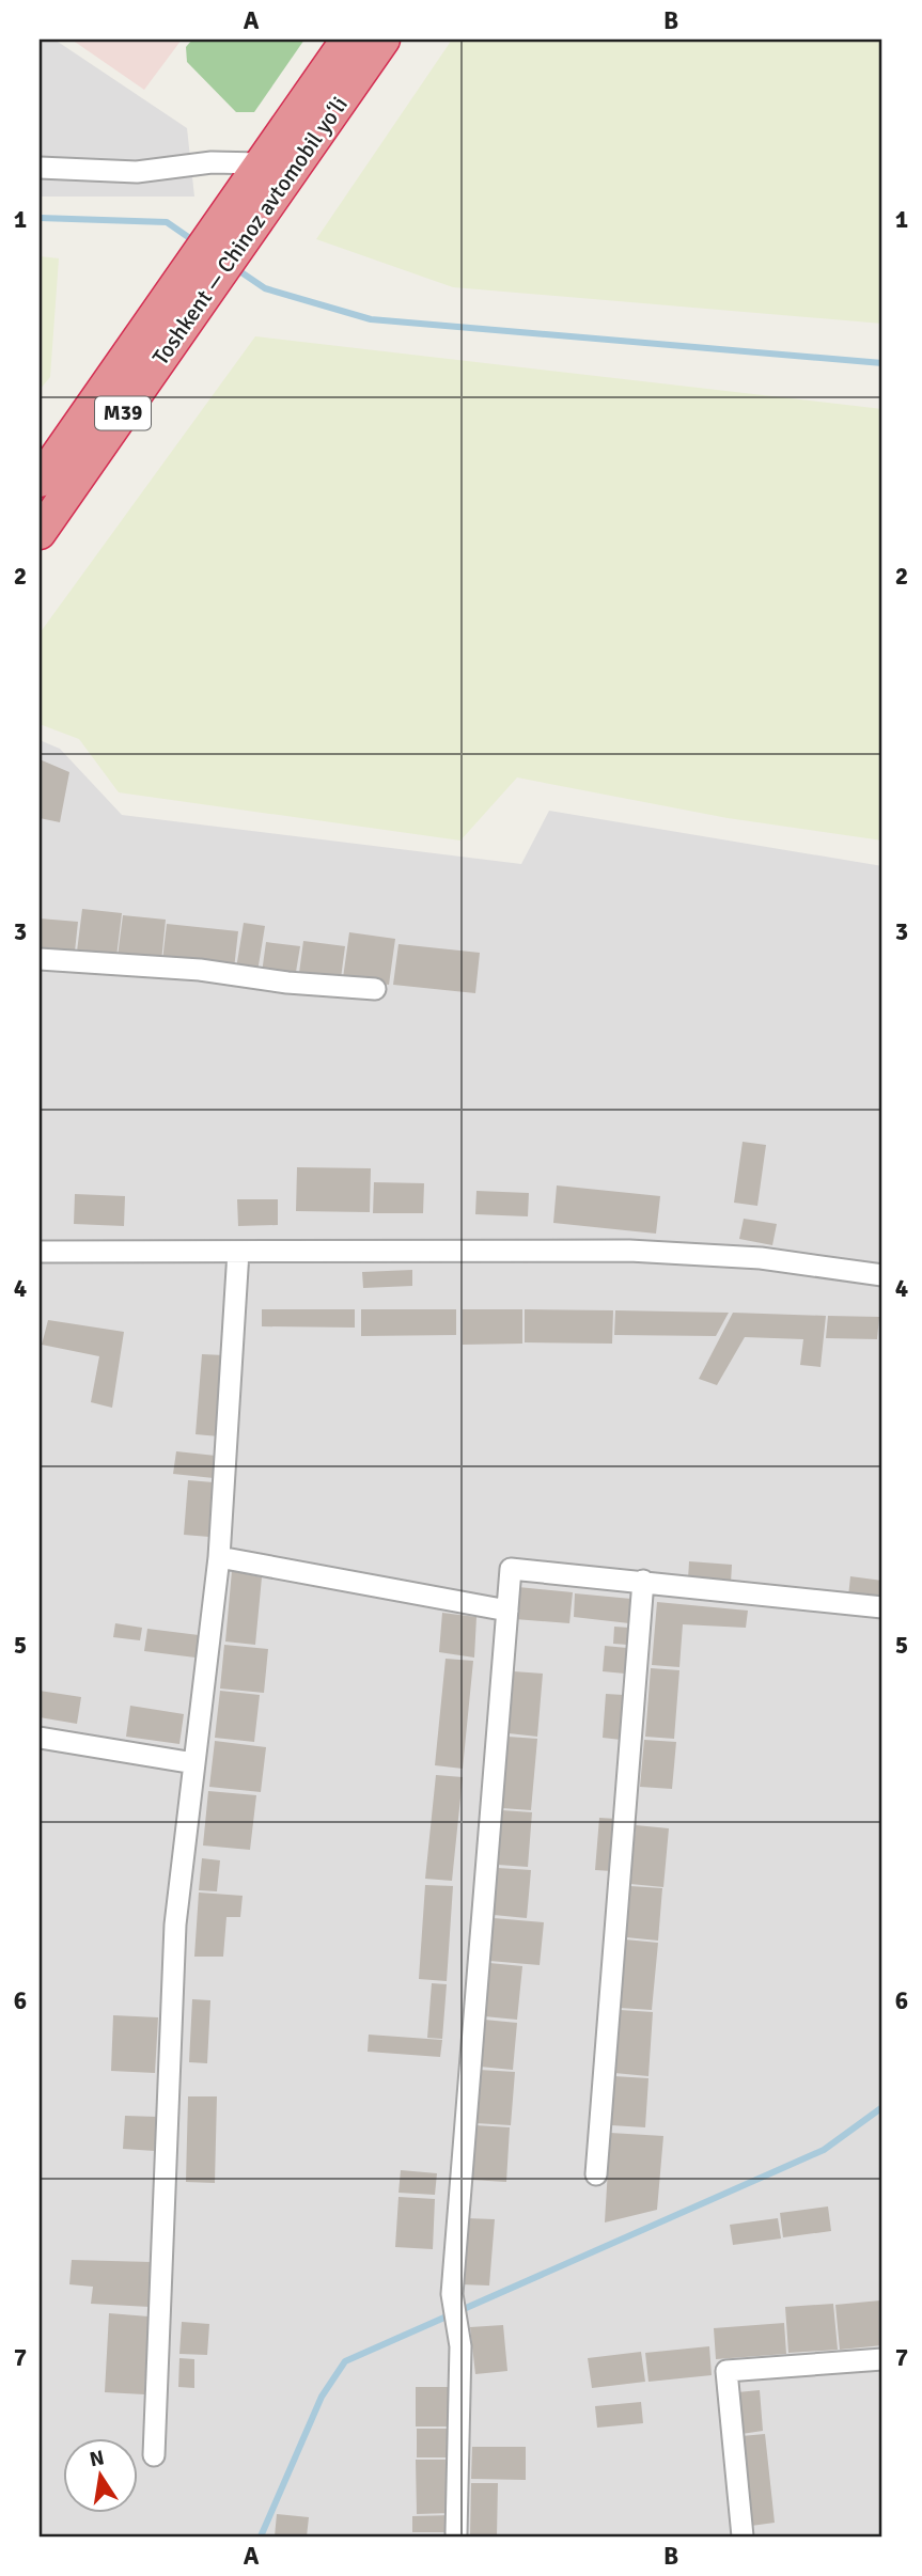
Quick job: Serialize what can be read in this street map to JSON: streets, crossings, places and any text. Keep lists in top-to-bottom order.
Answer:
{
  "streets": {
    "highway": ["Toshkent — Chinoz avtomobil yoʻli", "M39"]
  },
  "north": "top",
  "grid": {
    "columns": ["A", "B"],
    "rows": [
      "1",
      "2",
      "3",
      "4",
      "5",
      "6",
      "7"
    ]
  }
}
